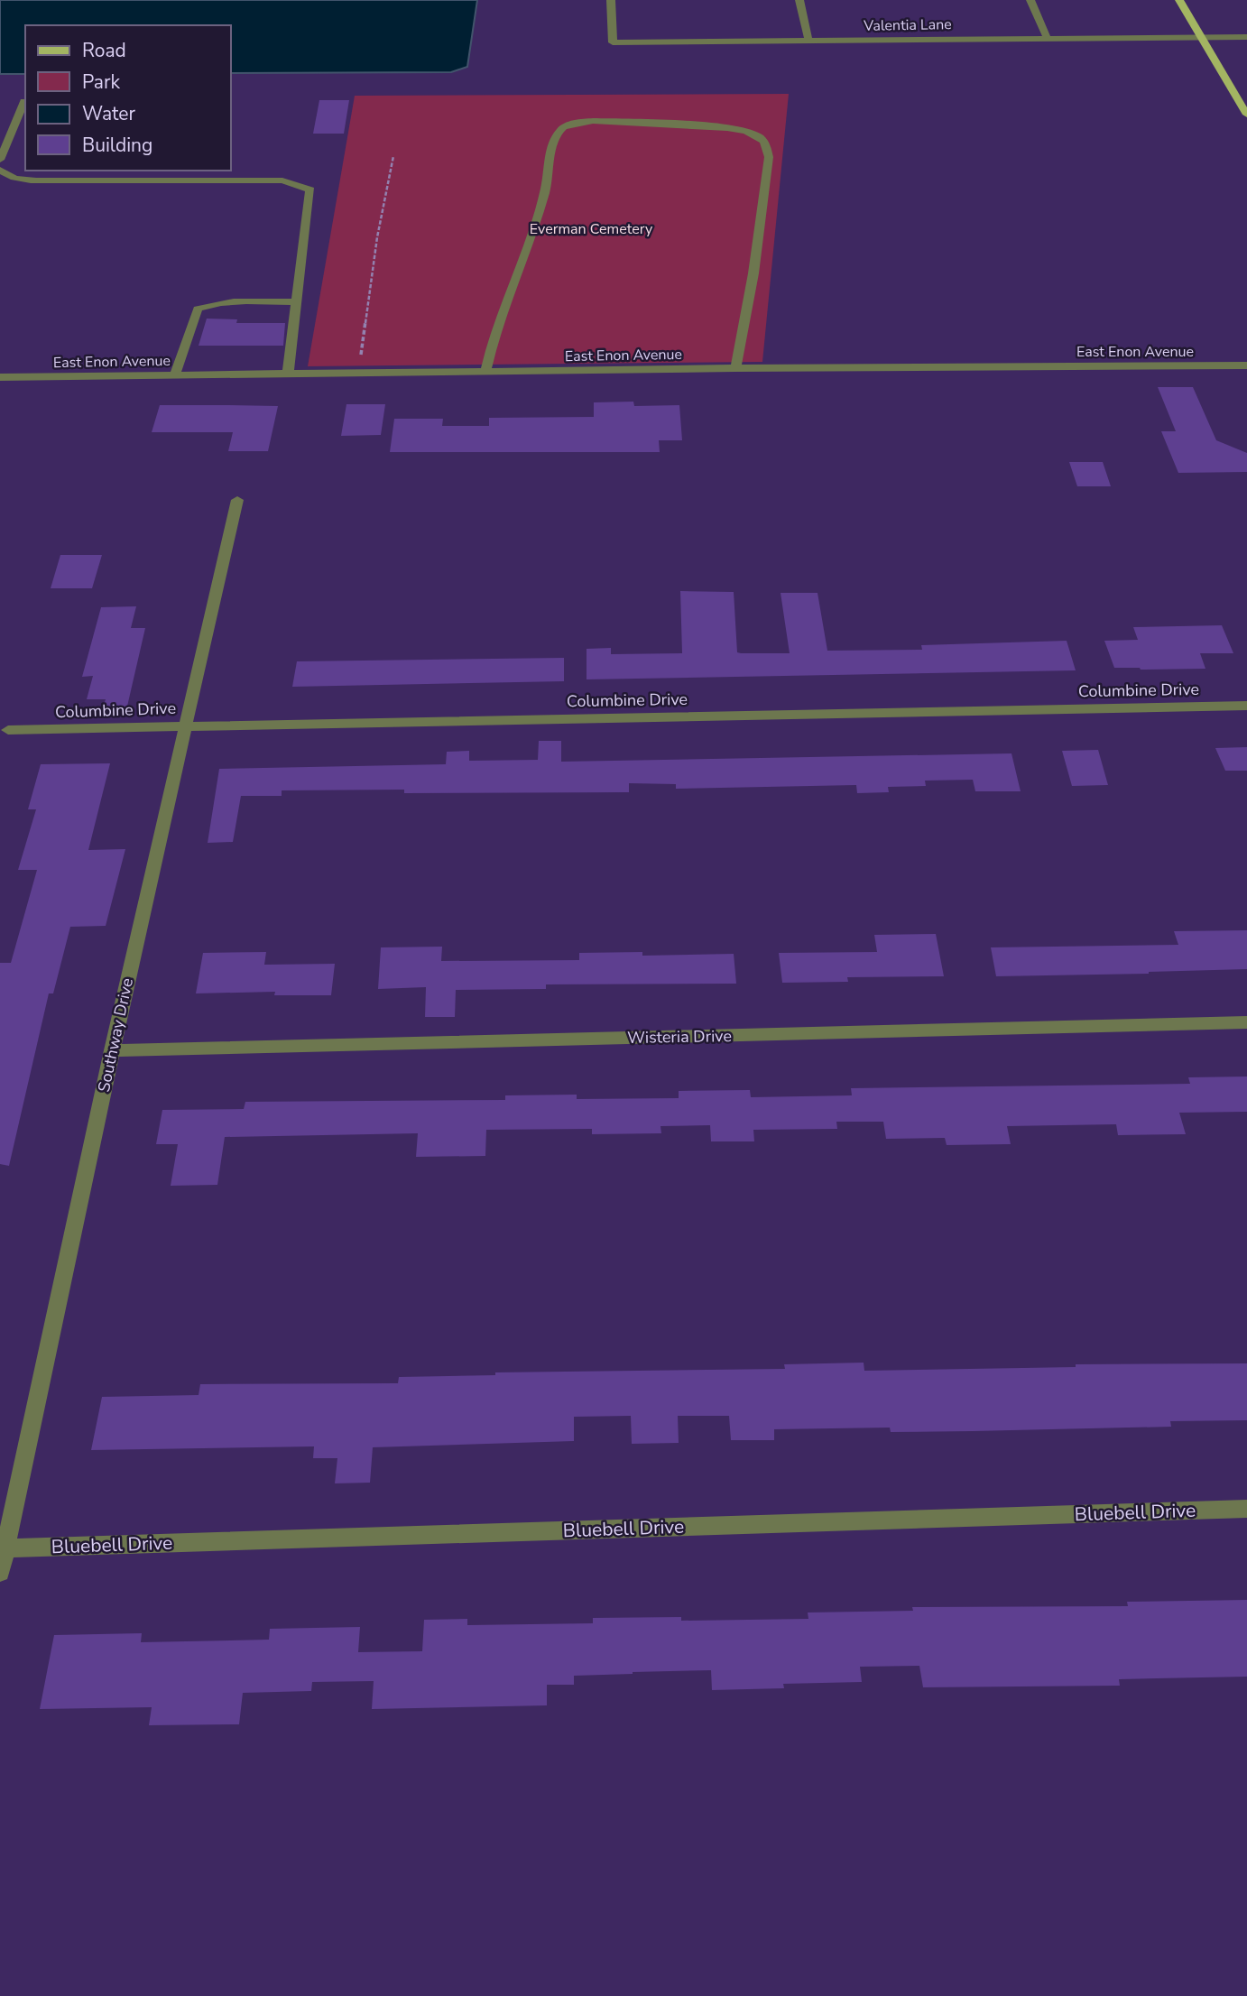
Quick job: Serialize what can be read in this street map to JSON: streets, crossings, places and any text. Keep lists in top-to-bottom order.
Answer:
{
  "streets": {
    "street": [
      "Valentia Lane",
      "East Enon Avenue",
      "Columbine Drive",
      "Southway Drive",
      "Wisteria Drive",
      "Bluebell Drive"
    ]
  },
  "crossings": [
    ["Columbine Drive", "Southway Drive"],
    ["Southway Drive", "Wisteria Drive"],
    ["Southway Drive", "Bluebell Drive"]
  ],
  "parks": ["Everman Cemetery"],
  "legend": [
    "Road",
    "Park",
    "Water",
    "Building"
  ]
}
